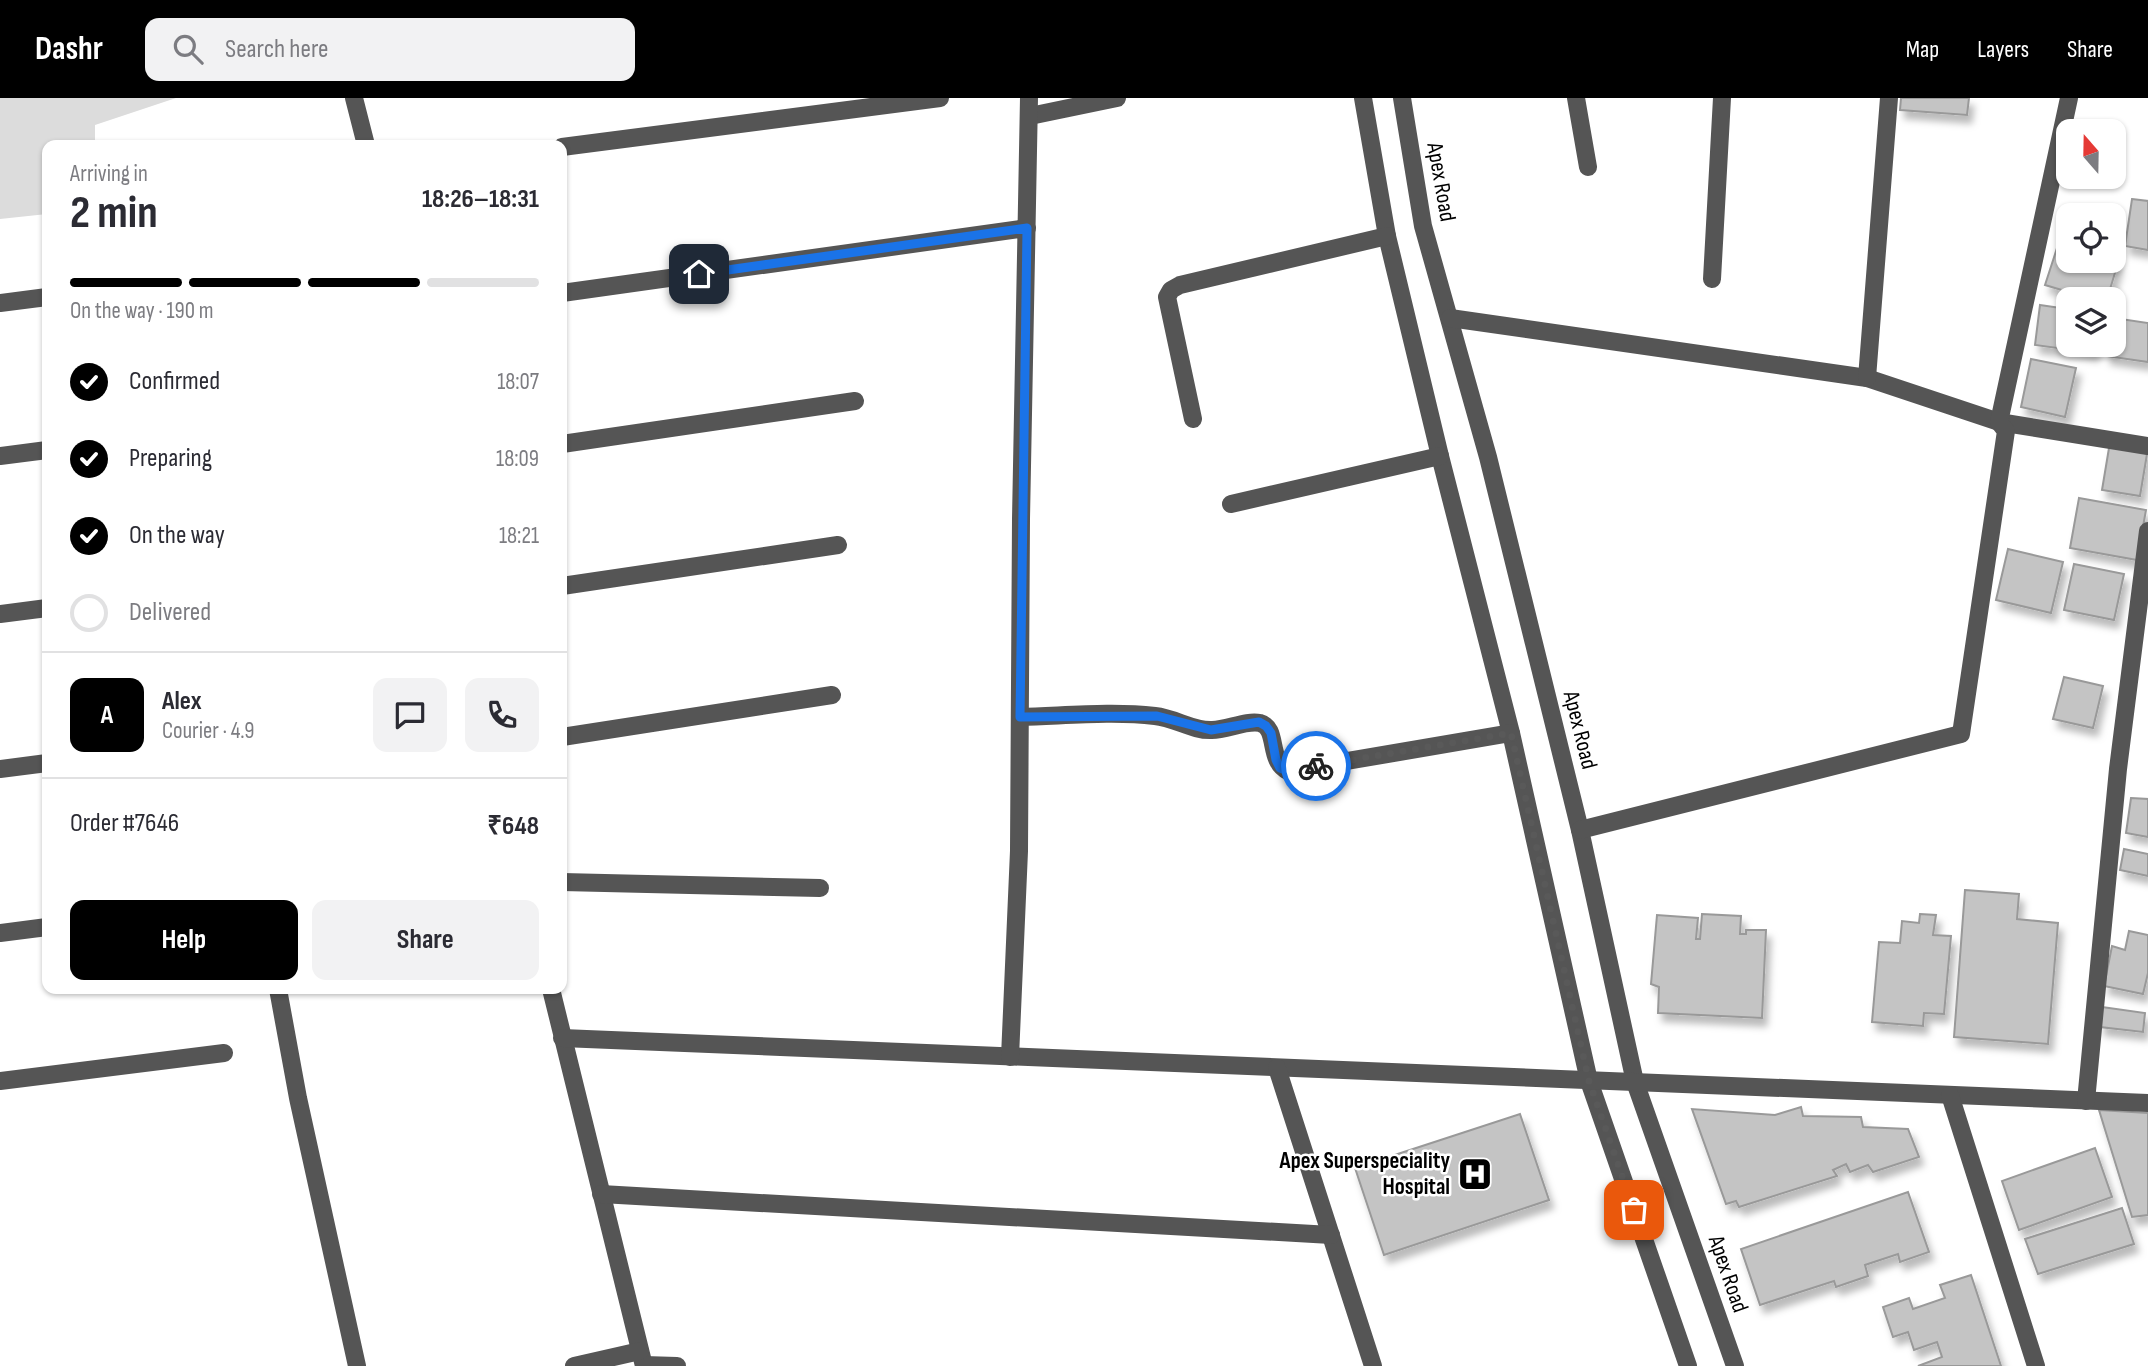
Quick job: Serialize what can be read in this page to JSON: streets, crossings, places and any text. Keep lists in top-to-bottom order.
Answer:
{
  "streets": {
    "street": ["Apex Road"]
  },
  "places": {
    "hospital": ["Apex Superspeciality Hospital"]
  },
  "north": "top",
  "page": {
    "header": "Dashr",
    "search": "Search here",
    "nav": ["Map", "Layers", "Share"],
    "heading": ["2 min", "Arriving in", "18:26–18:31"],
    "panel": [
      "Alex",
      "Courier · 4.9",
      "Order #7646",
      "₹648"
    ],
    "bar": "On the way · 190 m",
    "list": [
      ["Confirmed", "18:07"],
      ["Preparing", "18:09"],
      ["On the way", "18:21"],
      "Delivered"
    ],
    "round": "A",
    "buttons": ["Help", "Share"]
  }
}
